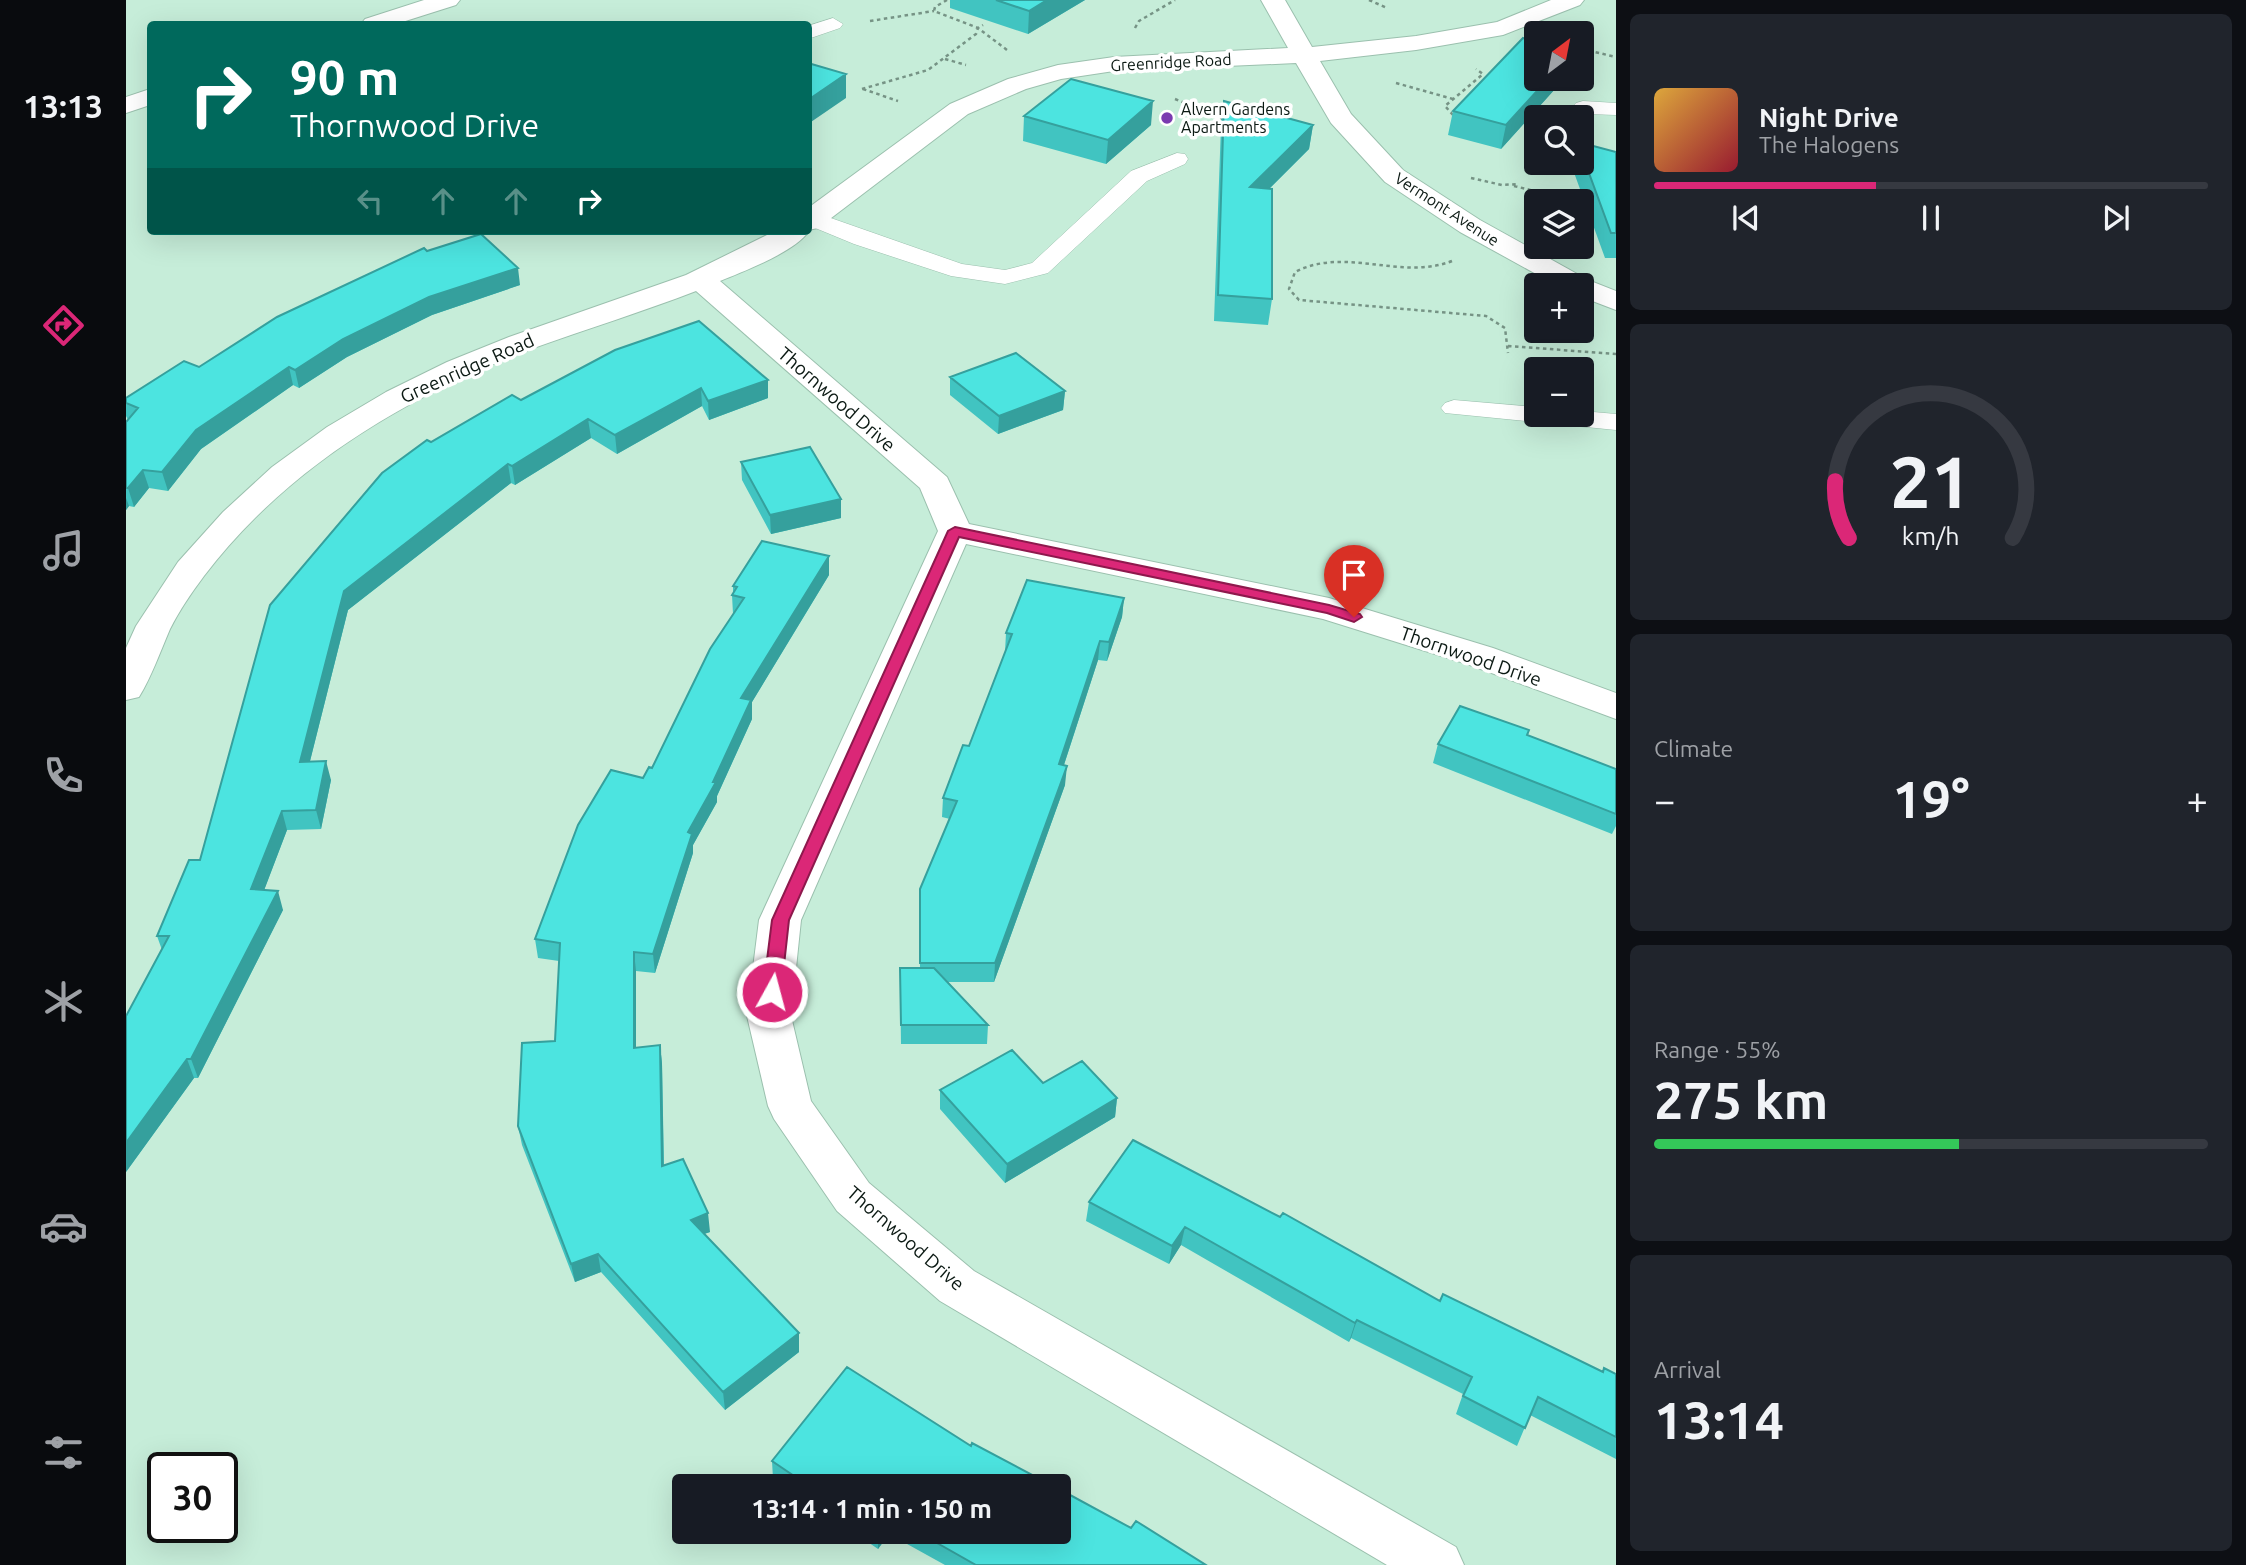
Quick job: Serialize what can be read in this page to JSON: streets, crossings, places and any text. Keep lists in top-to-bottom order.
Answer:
{
  "streets": {
    "street": ["Greenridge Road", "Vermont Avenue", "Thornwood Drive"]
  },
  "crossings": [
    ["Greenridge Road", "Vermont Avenue"],
    ["Greenridge Road", "Thornwood Drive"]
  ],
  "places": ["Alvern Gardens Apartments"],
  "north": "top right",
  "page": {
    "tabs": "13:13",
    "map_buttons": ["+", "−"],
    "turn": ["90 m", "Thornwood Drive"],
    "song": ["Night Drive", "The Halogens"],
    "tile": [
      "Climate",
      ["Range · 55%", "275 km"],
      ["Arrival", "13:14"]
    ],
    "heat": ["−", "19°", "+"],
    "limit": "30",
    "trip": "13:14 · 1 min · 150 m",
    "gauge": ["21", "km/h"]
  }
}
